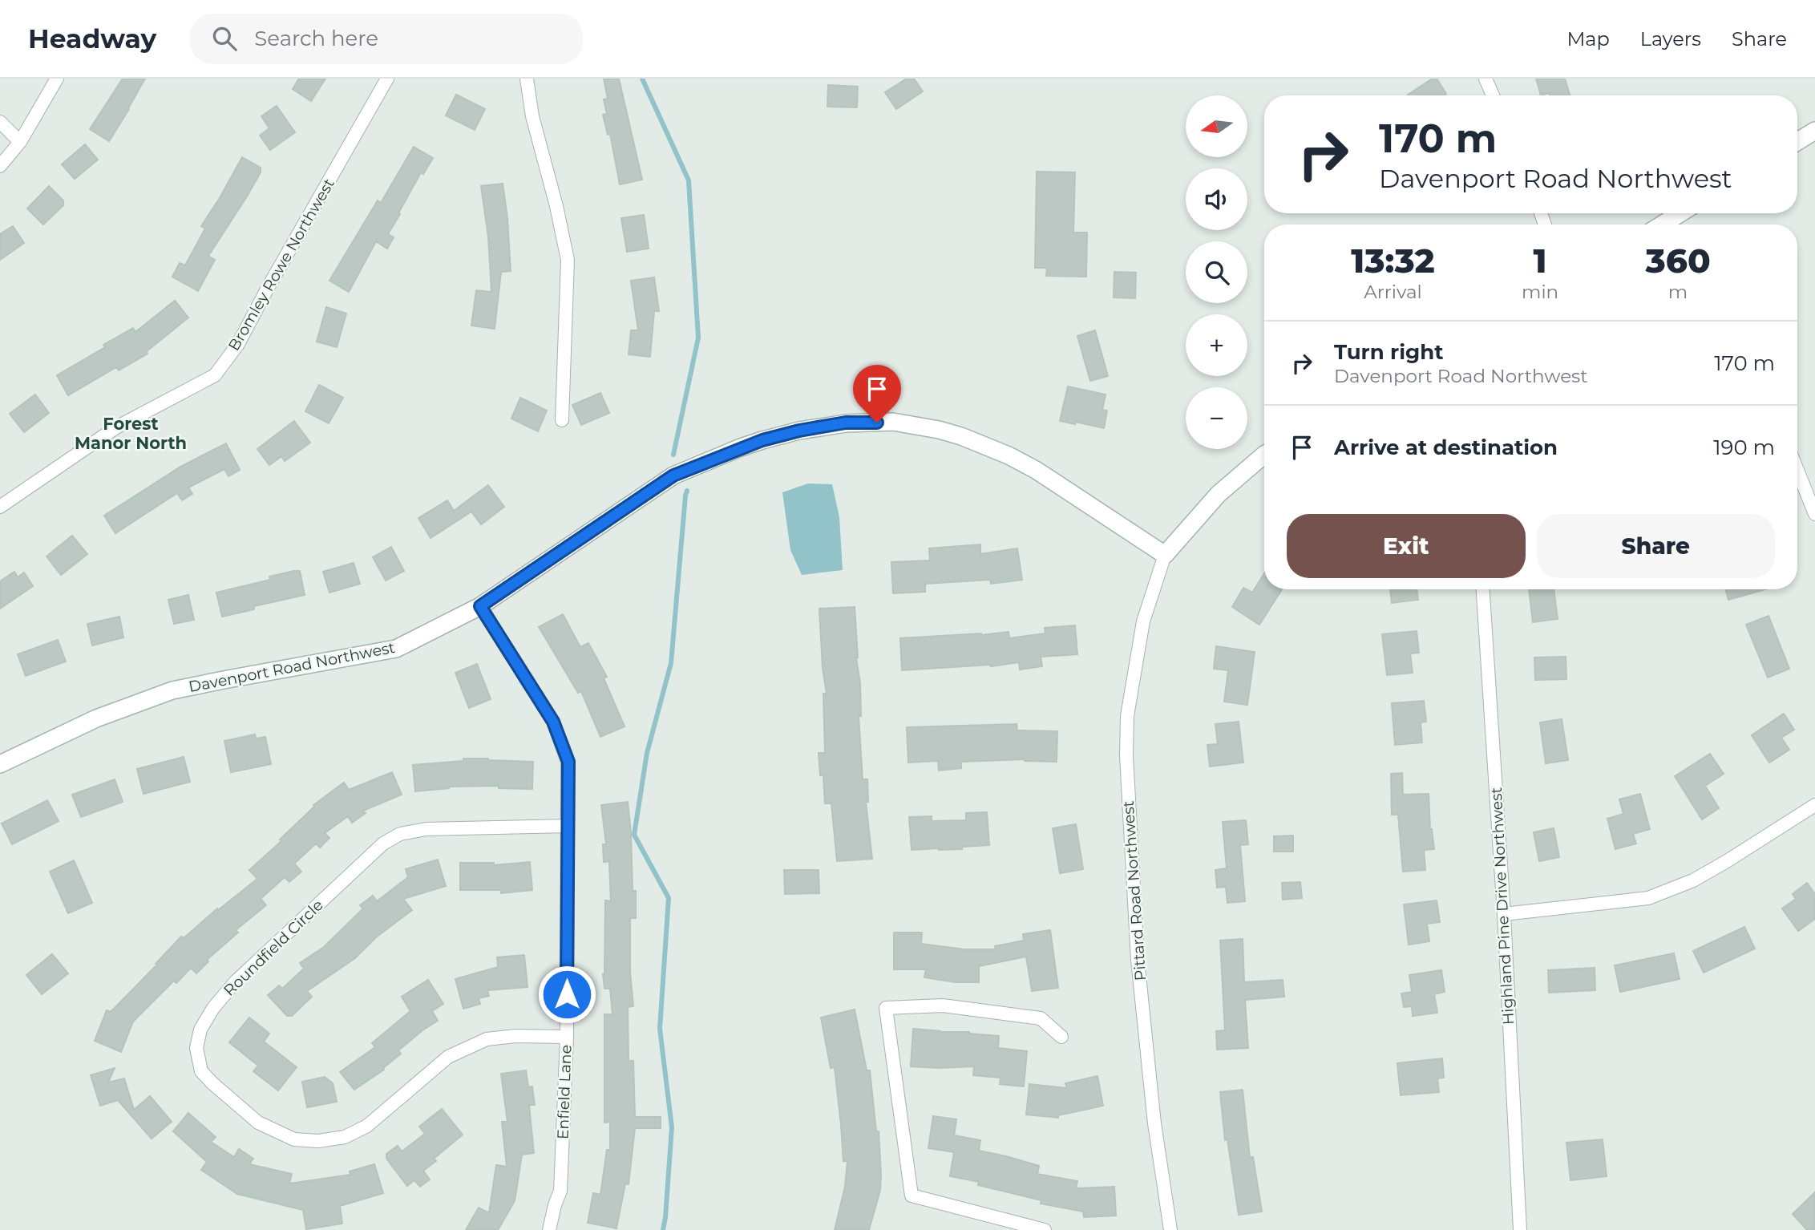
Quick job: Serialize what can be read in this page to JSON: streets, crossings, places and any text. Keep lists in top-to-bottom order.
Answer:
{
  "streets": {
    "street": [
      "Bromley Rowe Northwest",
      "Davenport Road Northwest",
      "Pittard Road Northwest",
      "Highland Pine Drive Northwest",
      "Roundfield Circle",
      "Enfield Lane"
    ]
  },
  "crossings": [
    ["Davenport Road Northwest", "Pittard Road Northwest"],
    ["Davenport Road Northwest", "Enfield Lane"],
    ["Roundfield Circle", "Enfield Lane"]
  ],
  "districts": ["Forest Manor North"],
  "north": "left",
  "page": {
    "header": "Headway",
    "search": "Search here",
    "nav": ["Map", "Layers", "Share"],
    "map_buttons": ["+", "−"],
    "turn": ["170 m", "Davenport Road Northwest"],
    "eta": [
      "13:32",
      "Arrival",
      "1",
      "min",
      "360",
      "m"
    ],
    "list": [
      {
        "name": "Turn right",
        "note": "Davenport Road Northwest",
        "value": "170 m"
      },
      {
        "name": "Arrive at destination",
        "value": "190 m"
      }
    ],
    "buttons": ["Exit", "Share"]
  }
}
